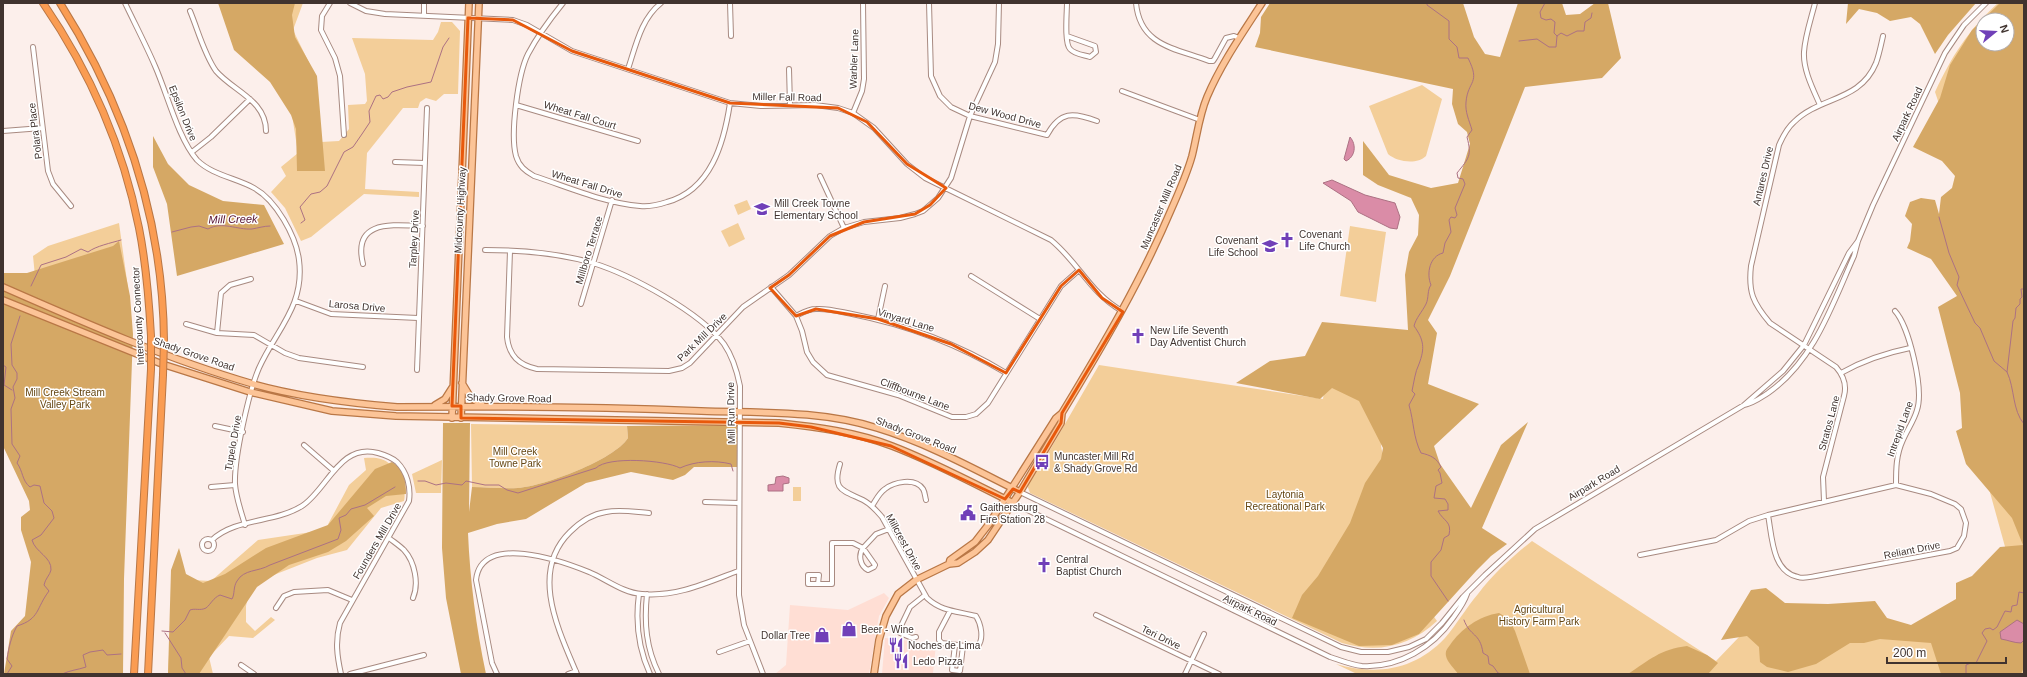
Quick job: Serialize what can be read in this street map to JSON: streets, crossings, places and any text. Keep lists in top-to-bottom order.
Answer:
{
  "streets": {
    "highway": ["Intercounty Connector"],
    "main road": ["Muncaster Mill Road", "Midcounty Highway", "Shady Grove Road"],
    "street": [
      "Warbler Lane",
      "Miller Fall Road",
      "Epsilon Drive",
      "Airpark Road",
      "Wheat Fall Court",
      "Dew Wood Drive",
      "Polara Place",
      "Antares Drive",
      "Wheat Fall Drive",
      "Tarpley Drive",
      "Millboro Terrace",
      "Larosa Drive",
      "Vinyard Lane",
      "Park Mill Drive",
      "Cliffbourne Lane",
      "Mill Run Drive",
      "Stratos Lane",
      "Intrepid Lane",
      "Tupelo Drive",
      "Founders Mill Drive",
      "Millcrest Drive",
      "Reliant Drive",
      "Teri Drive"
    ]
  },
  "crossings": [
    ["Warbler Lane", "Miller Fall Road"],
    ["Miller Fall Road", "Wheat Fall Drive"],
    ["Miller Fall Road", "Muncaster Mill Road"],
    ["Miller Fall Road", "Midcounty Highway"],
    ["Miller Fall Road", "Park Mill Drive"],
    ["Miller Fall Road", "Cliffbourne Lane"],
    ["Epsilon Drive", "Larosa Drive"],
    ["Epsilon Drive", "Shady Grove Road"],
    ["Epsilon Drive", "Tupelo Drive"],
    ["Airpark Road", "Antares Drive"],
    ["Airpark Road", "Muncaster Mill Road"],
    ["Airpark Road", "Shady Grove Road"],
    ["Wheat Fall Court", "Wheat Fall Drive"],
    ["Wheat Fall Drive", "Millboro Terrace"],
    ["Muncaster Mill Road", "Shady Grove Road"],
    ["Muncaster Mill Road", "Millcrest Drive"],
    ["Midcounty Highway", "Shady Grove Road"],
    ["Tarpley Drive", "Larosa Drive"],
    ["Millboro Terrace", "Mill Run Drive"],
    ["Vinyard Lane", "Cliffbourne Lane"],
    ["Park Mill Drive", "Cliffbourne Lane"],
    ["Park Mill Drive", "Mill Run Drive"],
    ["Shady Grove Road", "Mill Run Drive"],
    ["Shady Grove Road", "Tupelo Drive"],
    ["Stratos Lane", "Reliant Drive"],
    ["Intrepid Lane", "Reliant Drive"],
    ["Tupelo Drive", "Founders Mill Drive"]
  ],
  "water": ["Mill Creek"],
  "parks": [
    "Mill Creek Stream Valley Park",
    "Mill Creek Towne Park",
    "Laytonia Recreational Park",
    "Agricultural History Farm Park"
  ],
  "places": {
    "school or university": ["Mill Creek Towne Elementary School", "Covenant Life School"],
    "church": ["Covenant Life Church", "New Life Seventh Day Adventist Church", "Central Baptist Church"],
    "bus stop": ["Muncaster Mill Rd & Shady Grove Rd"],
    "public building": ["Gaithersburg Fire Station 28"],
    "shop": ["Beer - Wine", "Dollar Tree"],
    "restaurant": ["Noches de Lima", "Ledo Pizza"]
  },
  "scale_bar": "200 m",
  "north": "right"
}
